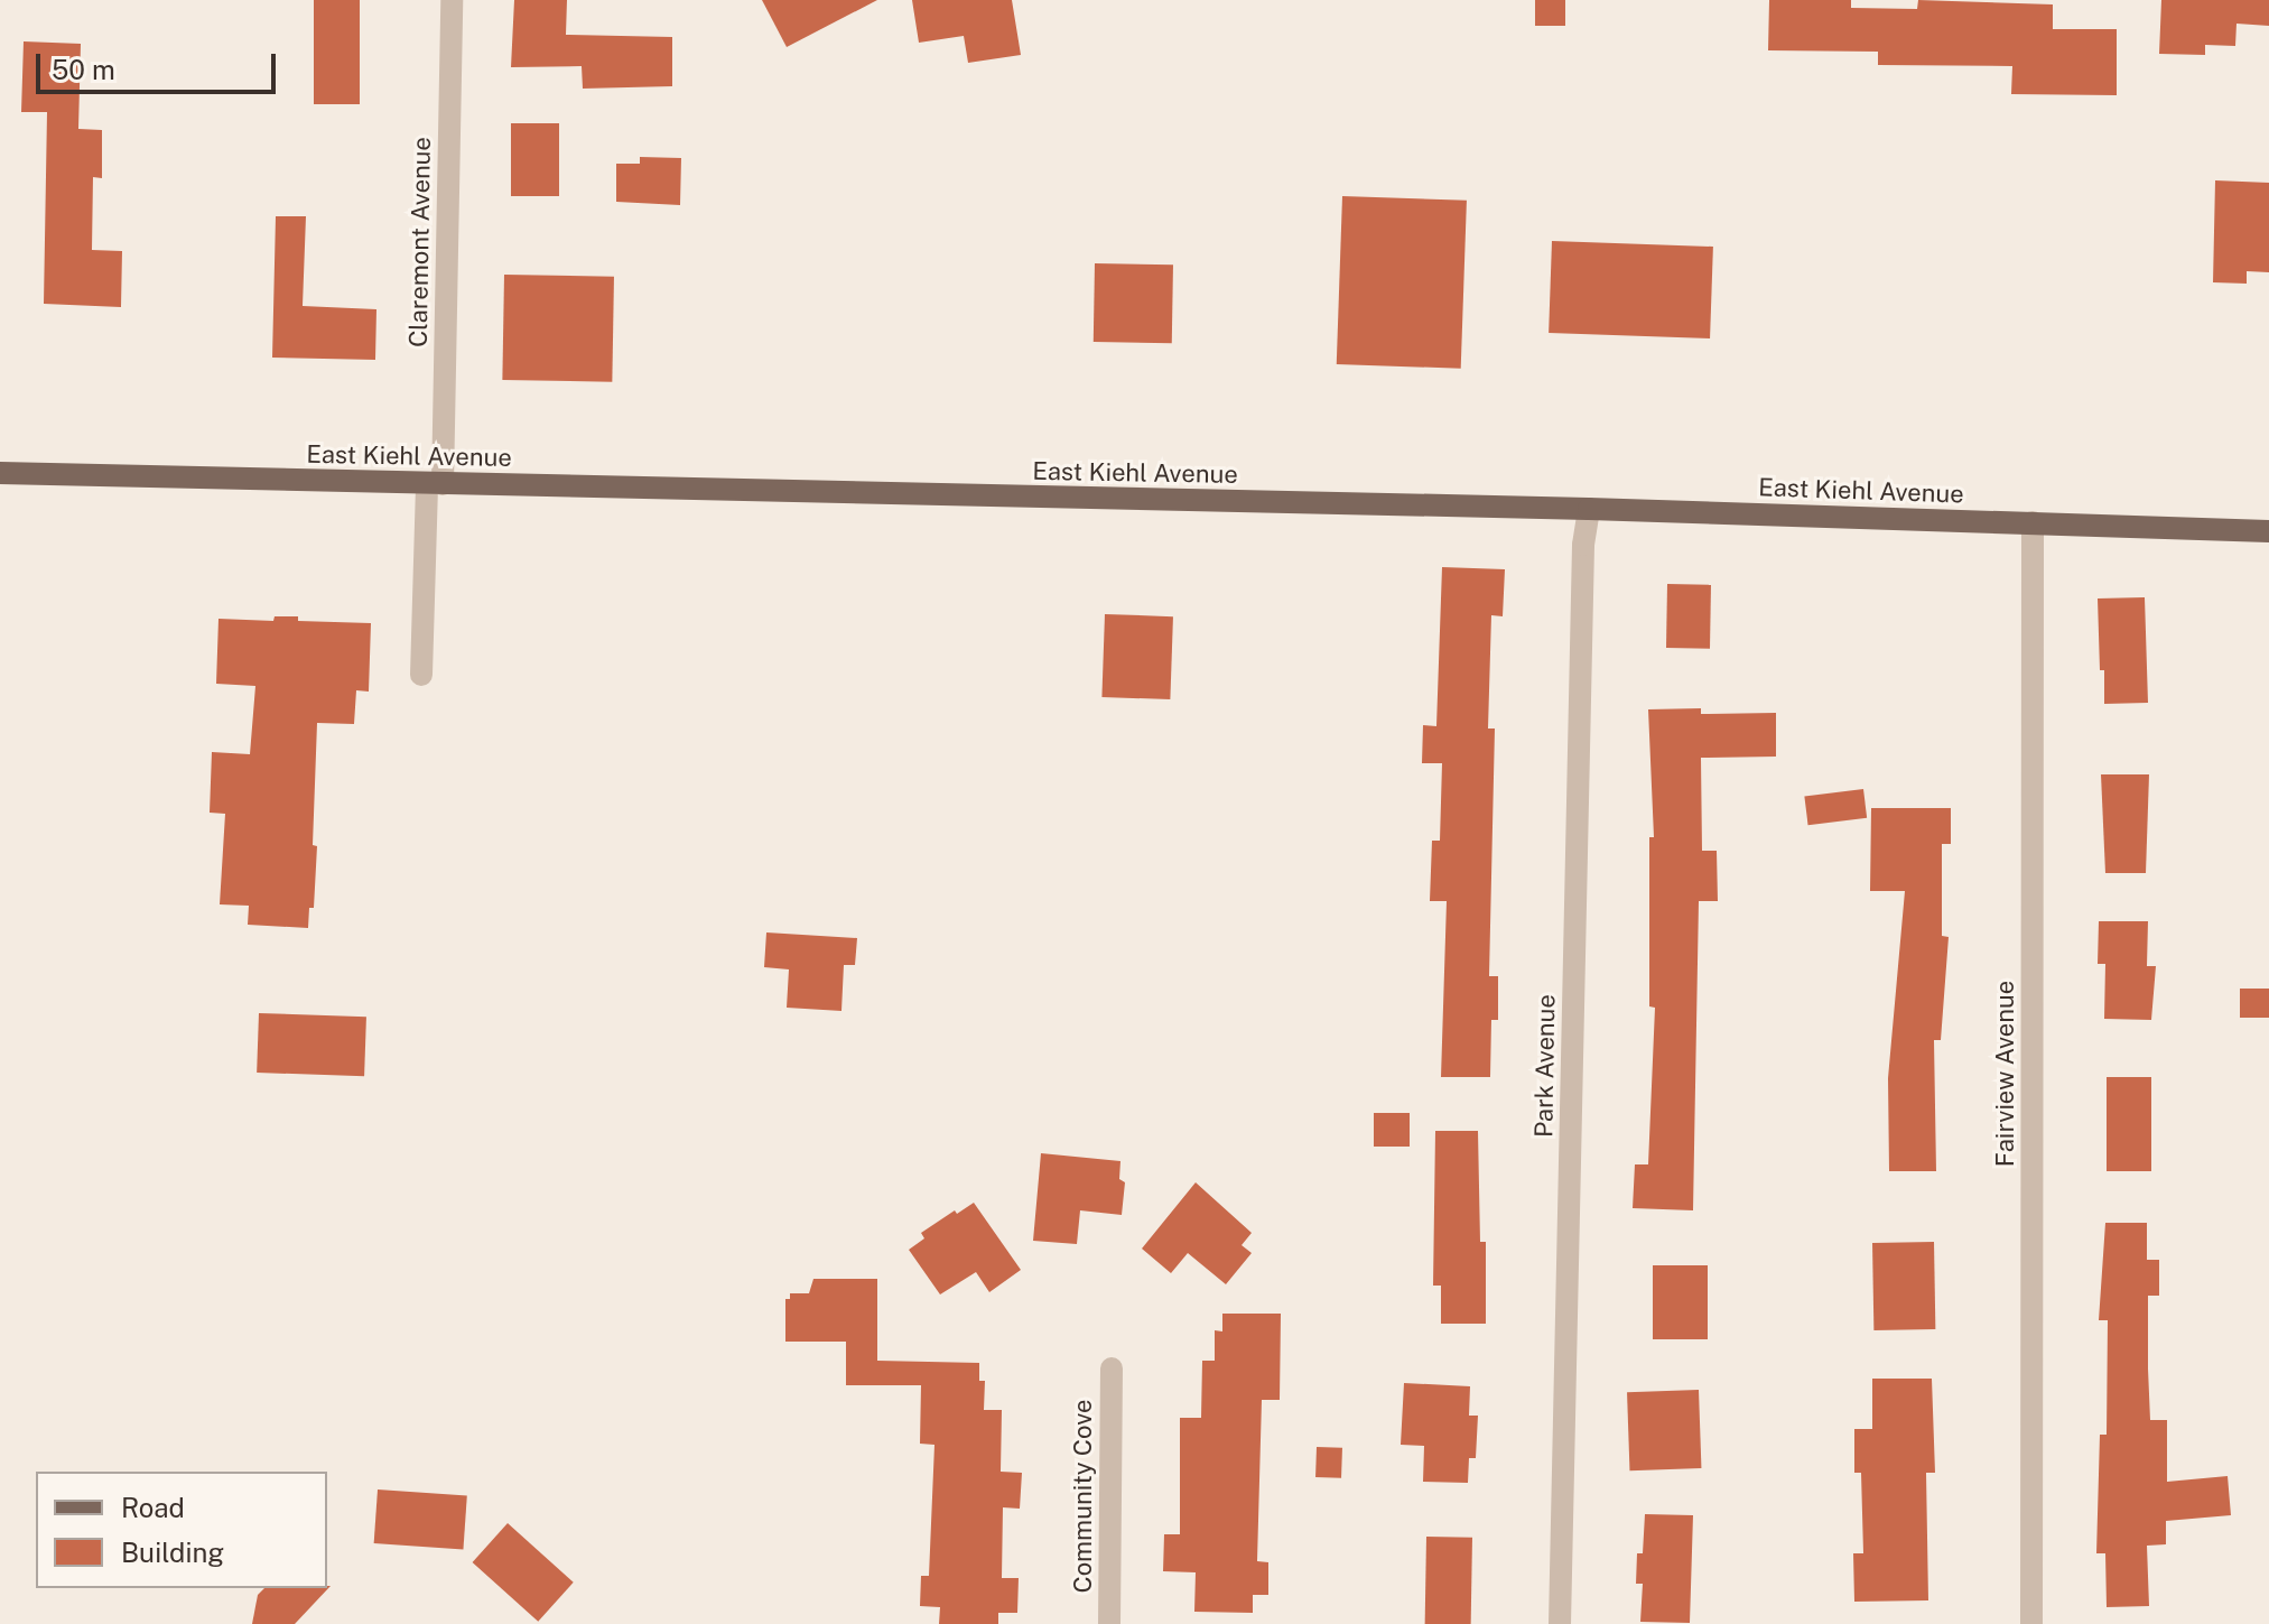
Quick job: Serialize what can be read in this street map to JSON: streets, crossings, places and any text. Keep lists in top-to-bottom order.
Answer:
{
  "streets": {
    "main road": ["East Kiehl Avenue"],
    "street": [
      "Claremont Avenue",
      "Park Avenue",
      "Fairview Avenue",
      "Community Cove"
    ]
  },
  "crossings": [
    ["Claremont Avenue", "East Kiehl Avenue"],
    ["East Kiehl Avenue", "Park Avenue"],
    ["East Kiehl Avenue", "Fairview Avenue"]
  ],
  "legend": ["Road", "Building"],
  "scale_bar": "50 m"
}
